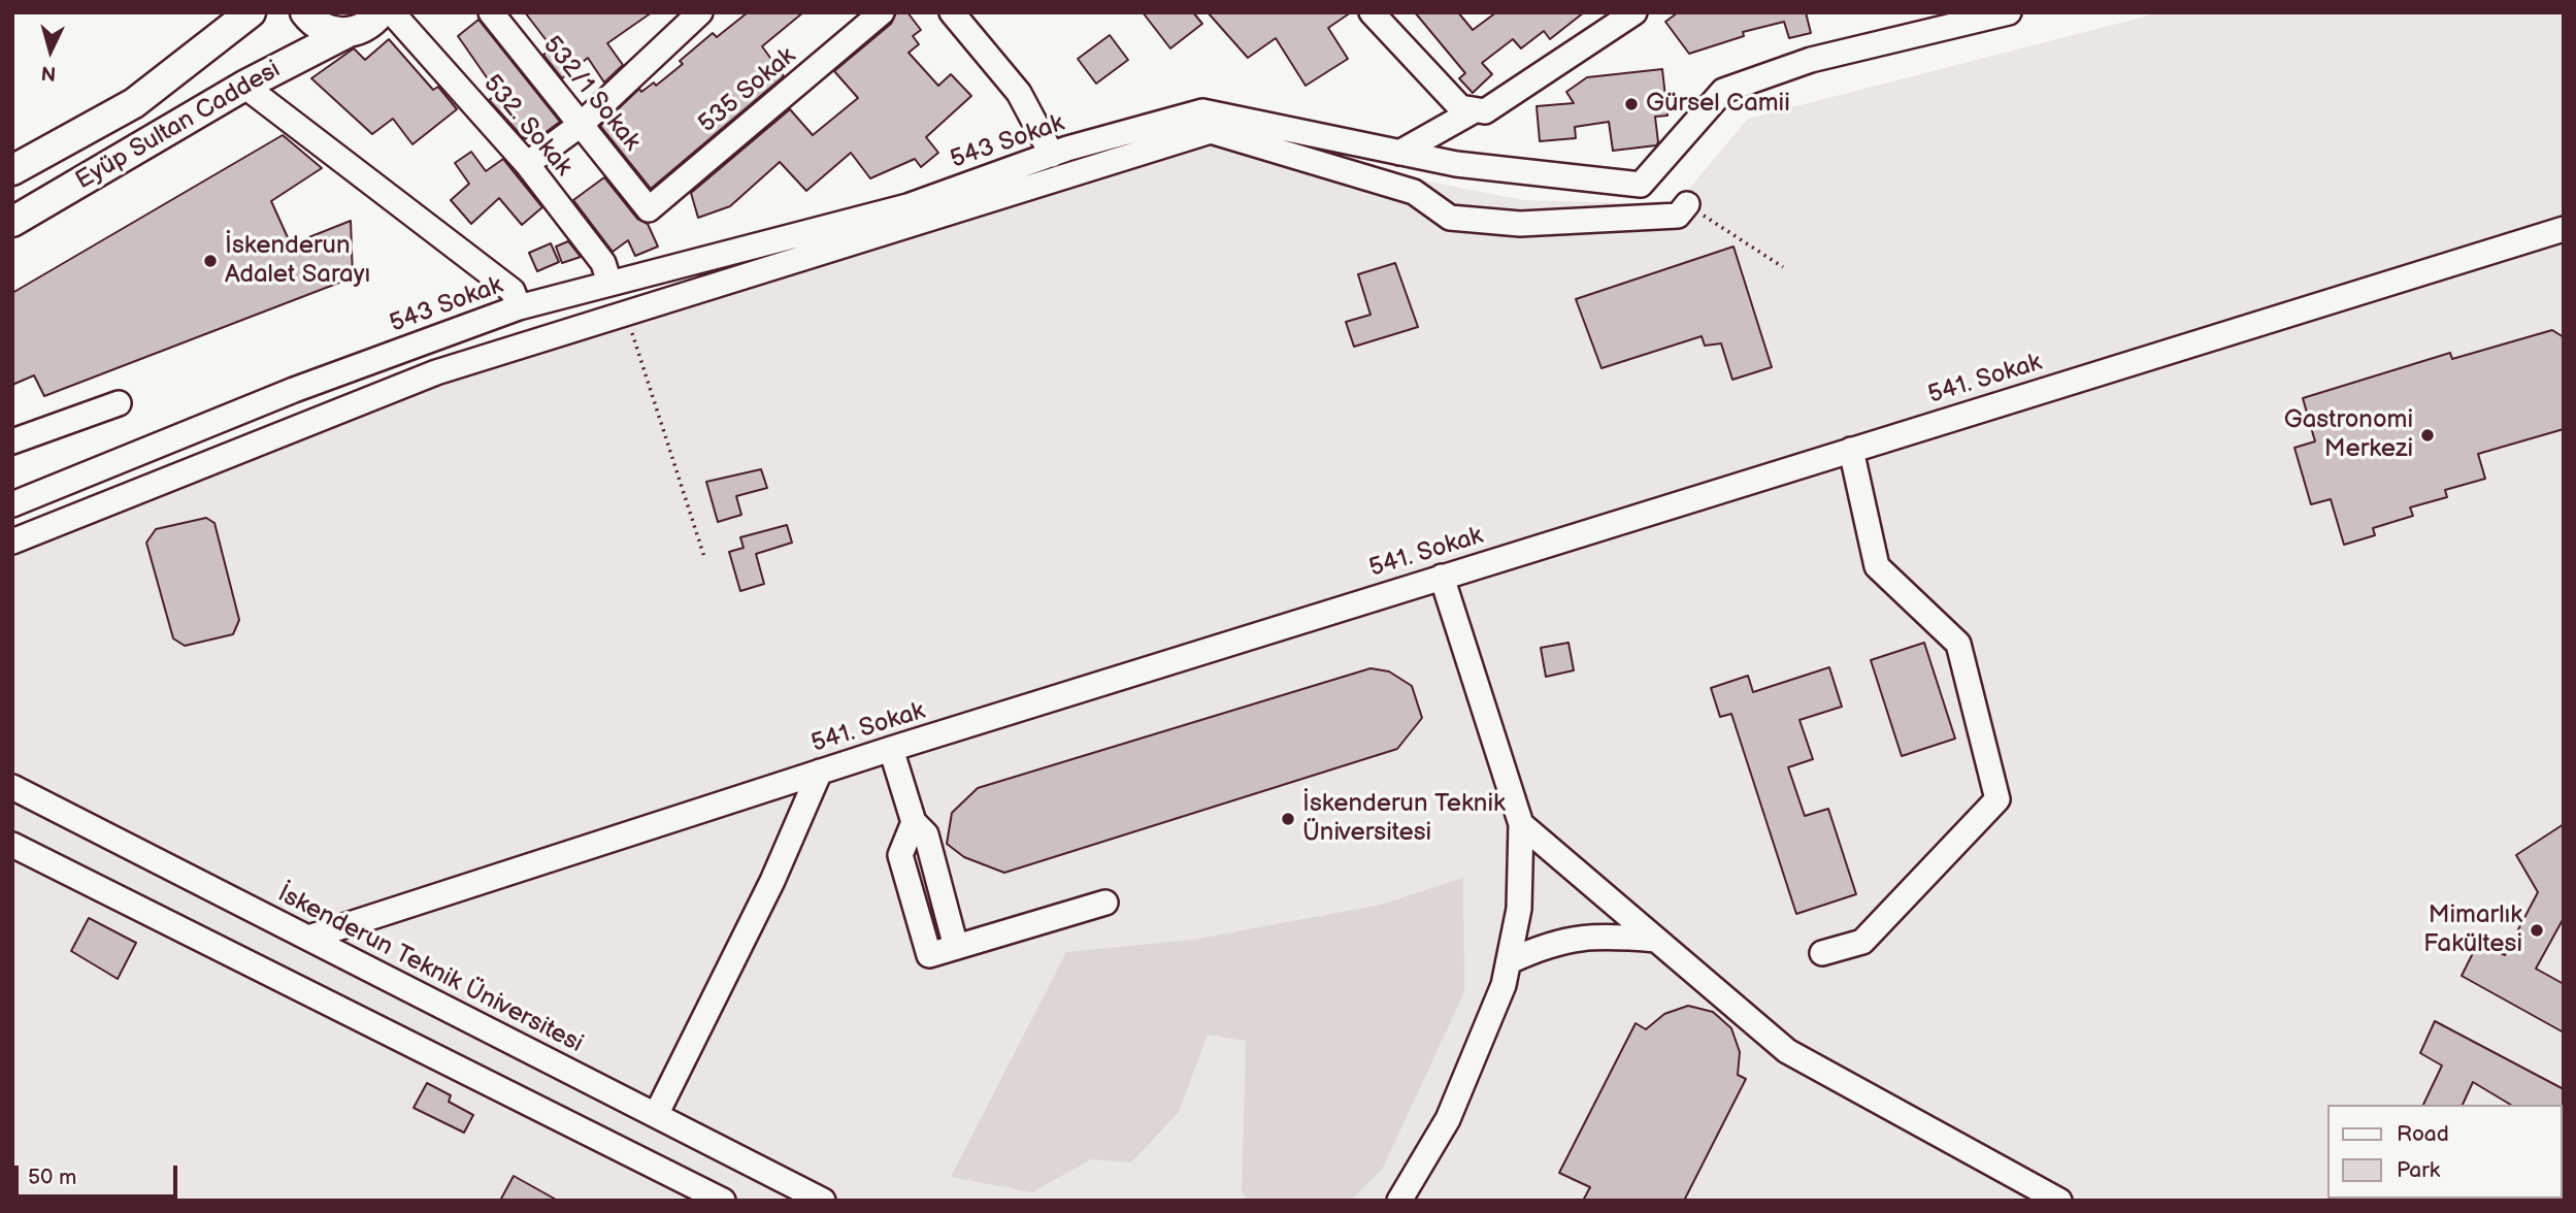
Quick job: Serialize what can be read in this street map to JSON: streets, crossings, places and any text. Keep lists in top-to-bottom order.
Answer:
{
  "streets": {
    "main road": ["Eyüp Sultan Caddesi"],
    "street": [
      "535 Sokak",
      "532/1 Sokak",
      "532. Sokak",
      "543 Sokak",
      "541. Sokak",
      "İskenderun Teknik Üniversitesi"
    ]
  },
  "crossings": [
    ["535 Sokak", "532/1 Sokak"],
    ["532. Sokak", "543 Sokak"],
    ["541. Sokak", "İskenderun Teknik Üniversitesi"]
  ],
  "places": [
    "Gürsel Camii",
    "İskenderun Adalet Sarayı",
    "Gastronomi Merkezi",
    "İskenderun Teknik Üniversitesi",
    "Mimarlık Fakültesi"
  ],
  "legend": ["Road", "Park"],
  "scale_bar": "50 m",
  "north": "bottom"
}
